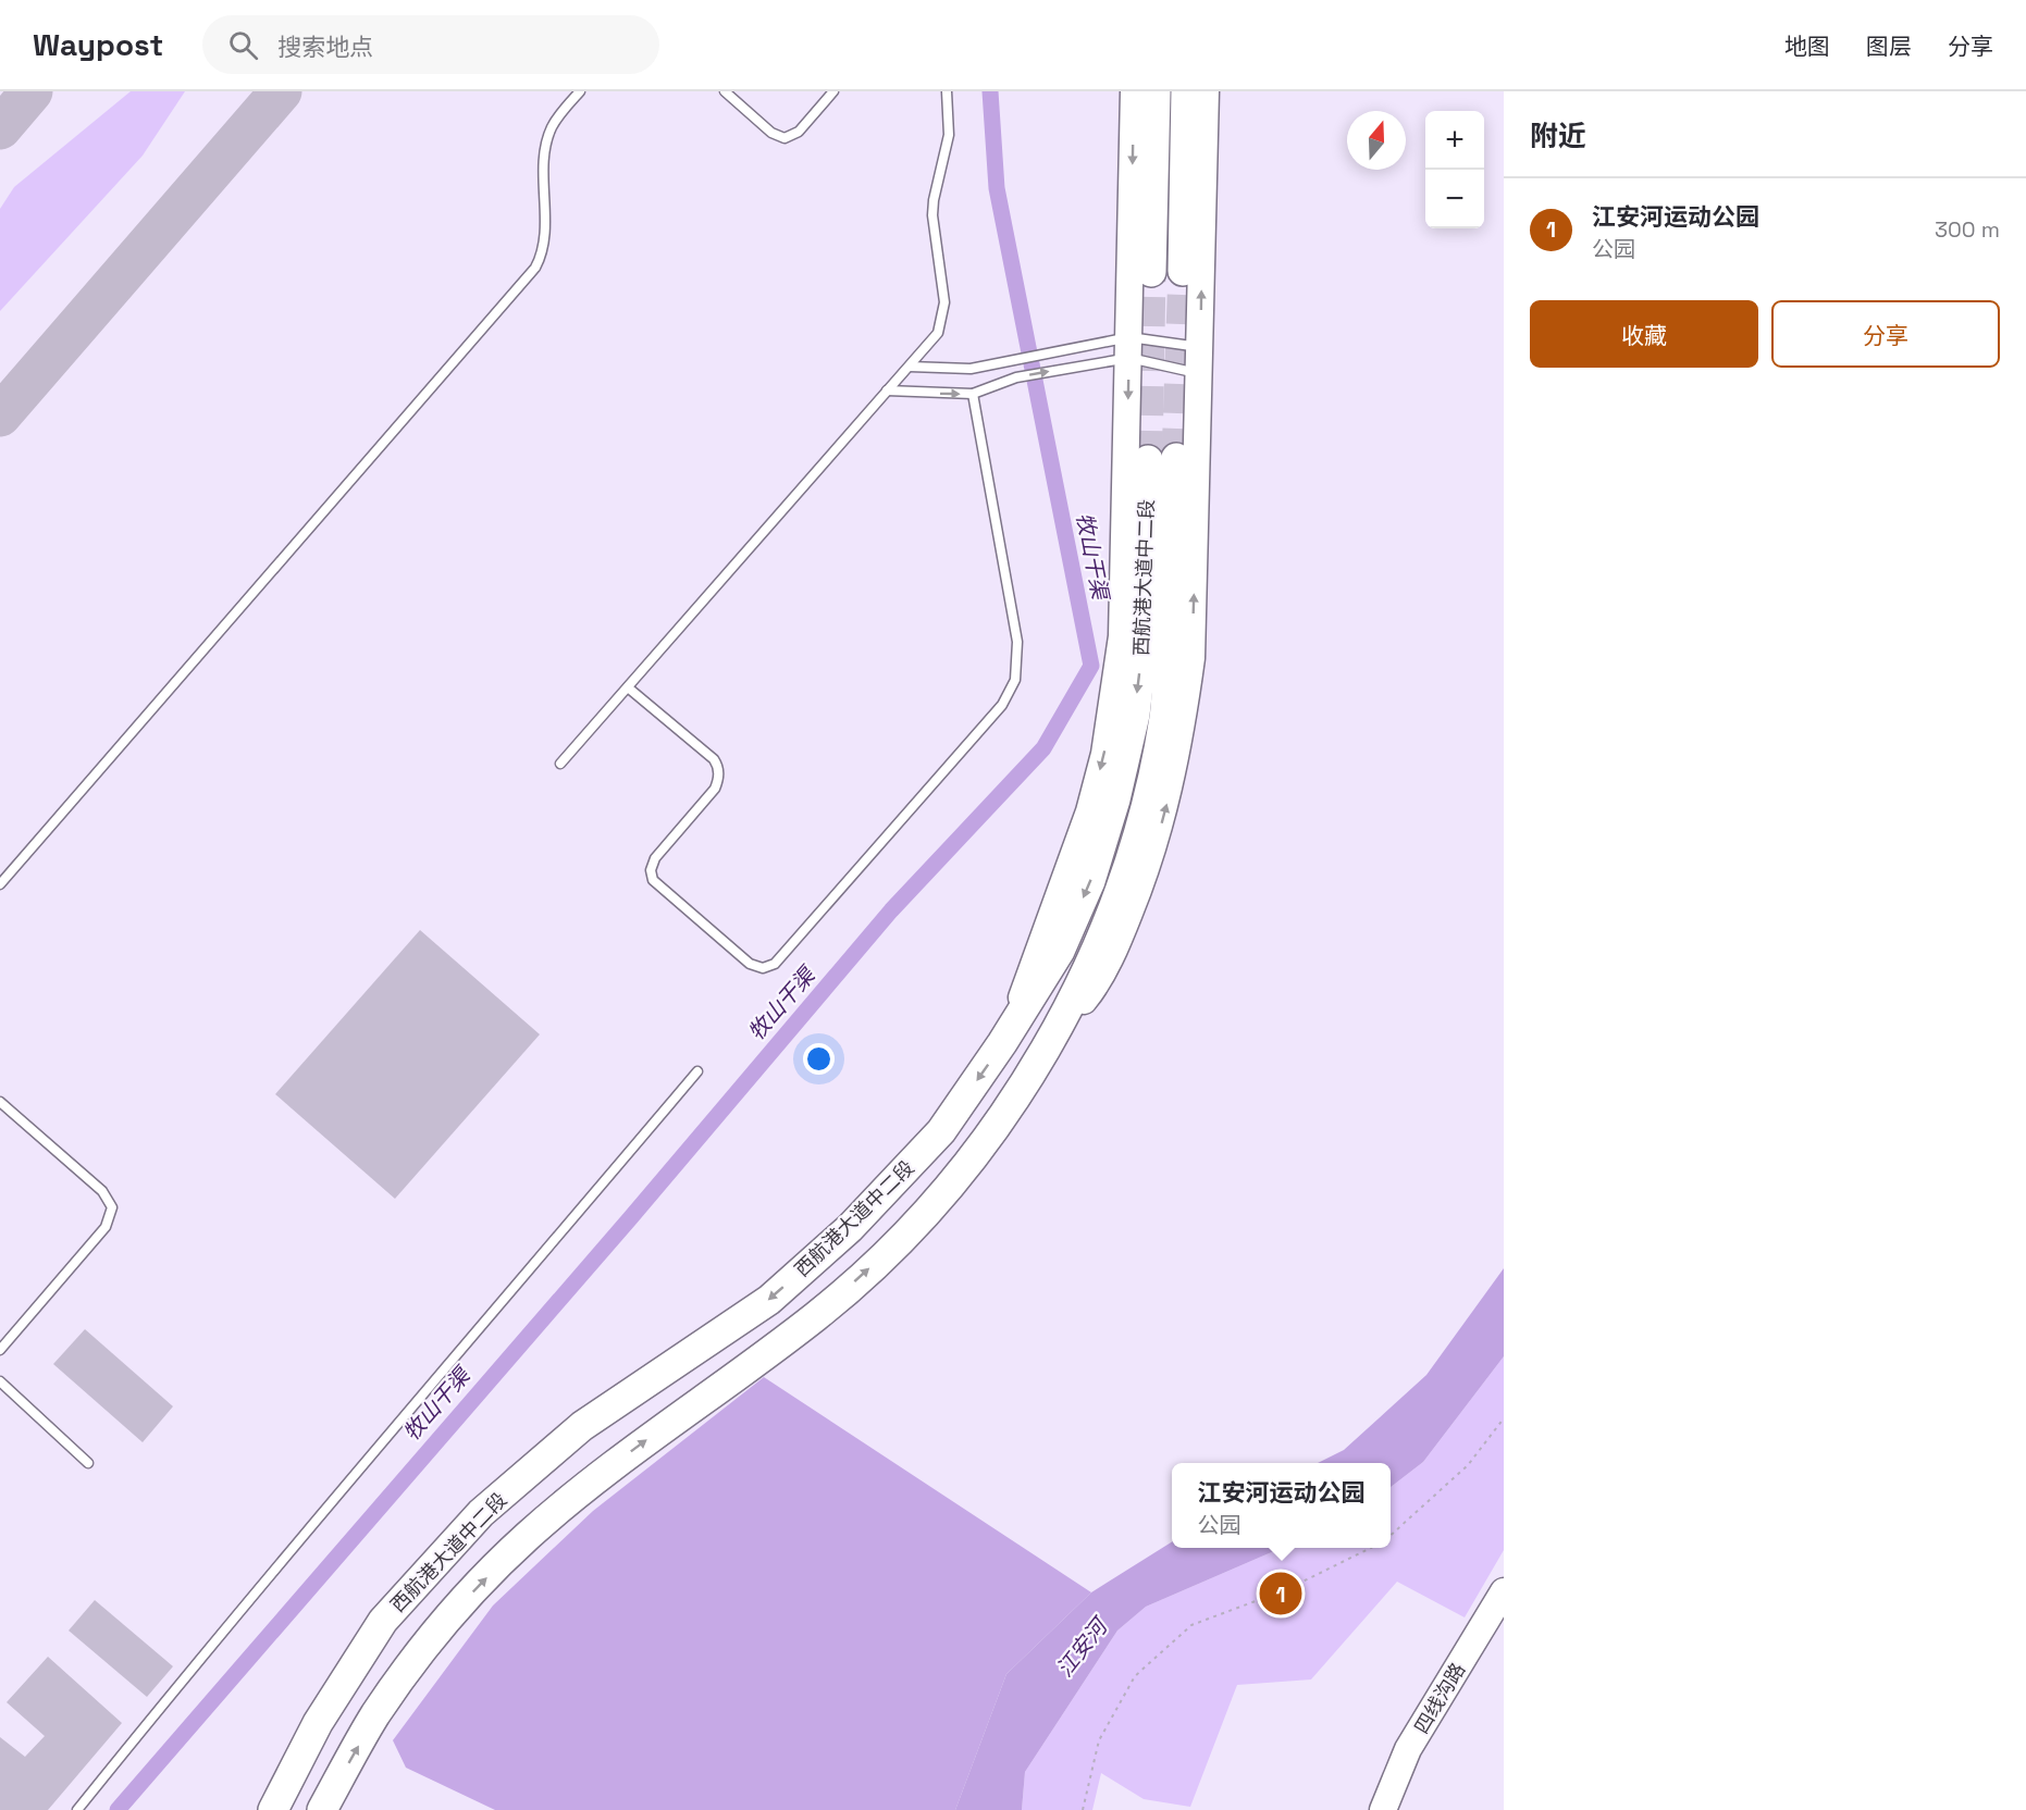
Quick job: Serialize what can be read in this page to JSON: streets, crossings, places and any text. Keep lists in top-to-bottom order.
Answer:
{
  "streets": {
    "main road": ["西航港大道中二段"],
    "street": ["四线沟路"]
  },
  "water": ["牧山干渠", "江安河"],
  "north": "top",
  "page": {
    "header": "Waypost",
    "search": "搜索地点",
    "nav": ["地图", "图层", "分享"],
    "heading": "附近",
    "map_buttons": ["+", "−"],
    "list": [
      {
        "mark": "1",
        "name": "江安河运动公园",
        "note": "公园",
        "value": "300 m"
      }
    ],
    "buttons": ["收藏", "分享"],
    "popup": ["江安河运动公园", "公园"],
    "pins": "1"
  }
}
